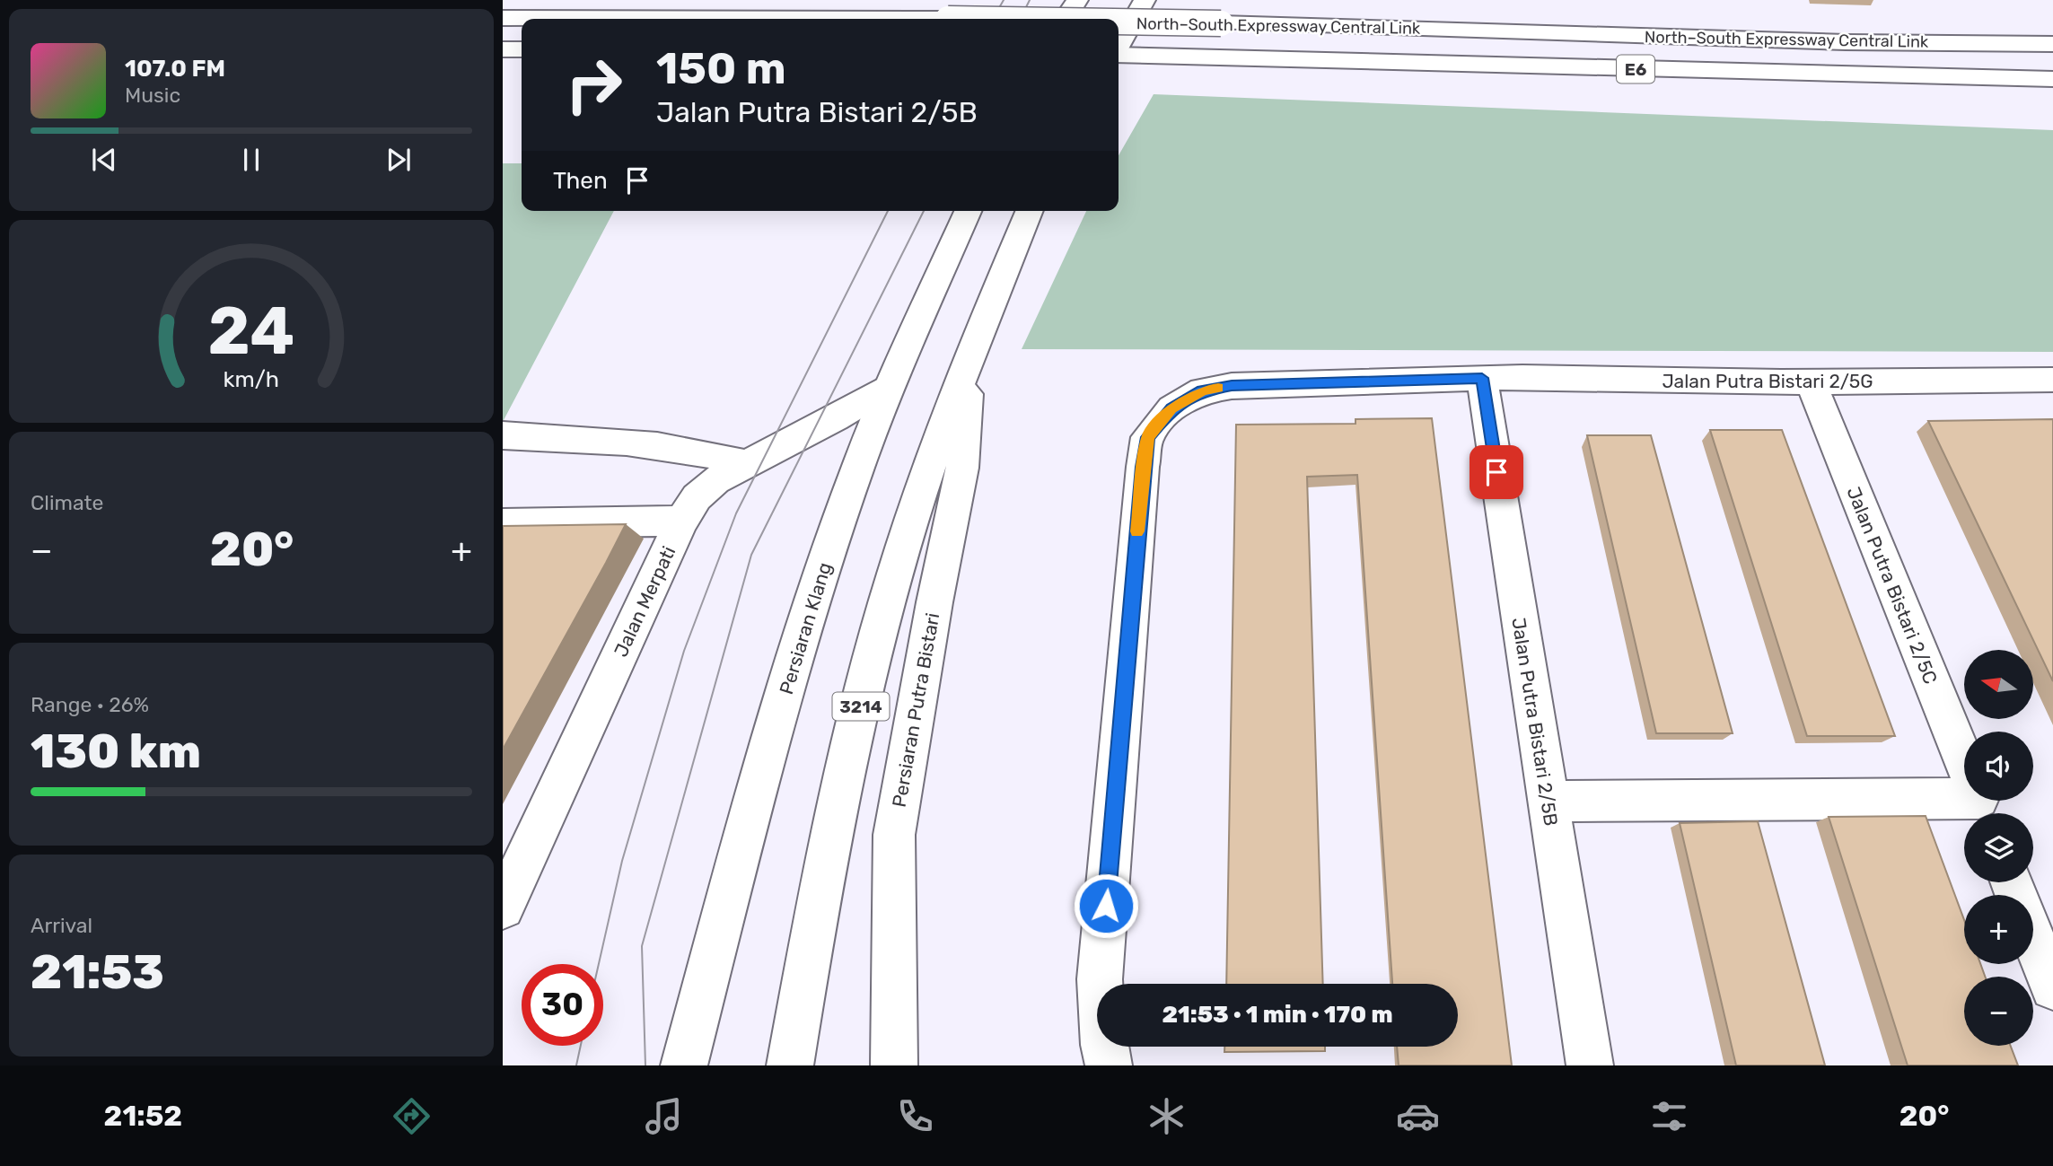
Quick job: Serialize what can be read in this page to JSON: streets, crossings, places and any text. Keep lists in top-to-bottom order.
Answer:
{
  "streets": {
    "main road": [
      "North–South Expressway Central Link",
      "E6",
      "Jalan Putra Bistari 2/5G",
      "Jalan Putra Bistari 2/5C",
      "Jalan Merpati",
      "Persiaran Klang",
      "3214",
      "Persiaran Putra Bistari",
      "Jalan Putra Bistari 2/5B"
    ]
  },
  "crossings": [
    ["Jalan Putra Bistari 2/5G", "Jalan Putra Bistari 2/5C"],
    ["Jalan Putra Bistari 2/5G", "Jalan Putra Bistari 2/5B"],
    ["Jalan Merpati", "Persiaran Klang"],
    ["3214", "Persiaran Putra Bistari"]
  ],
  "north": "left",
  "page": {
    "turn": ["150 m", "Jalan Putra Bistari 2/5B"],
    "song": ["107.0 FM", "Music"],
    "then": "Then",
    "tile": [
      "Climate",
      ["Range · 26%", "130 km"],
      ["Arrival", "21:53"]
    ],
    "heat": ["−", "20°", "+"],
    "map_buttons": ["+", "−"],
    "limit": "30",
    "trip": "21:53 · 1 min · 170 m",
    "tabs": ["21:52", "20°"],
    "gauge": ["24", "km/h"]
  }
}
